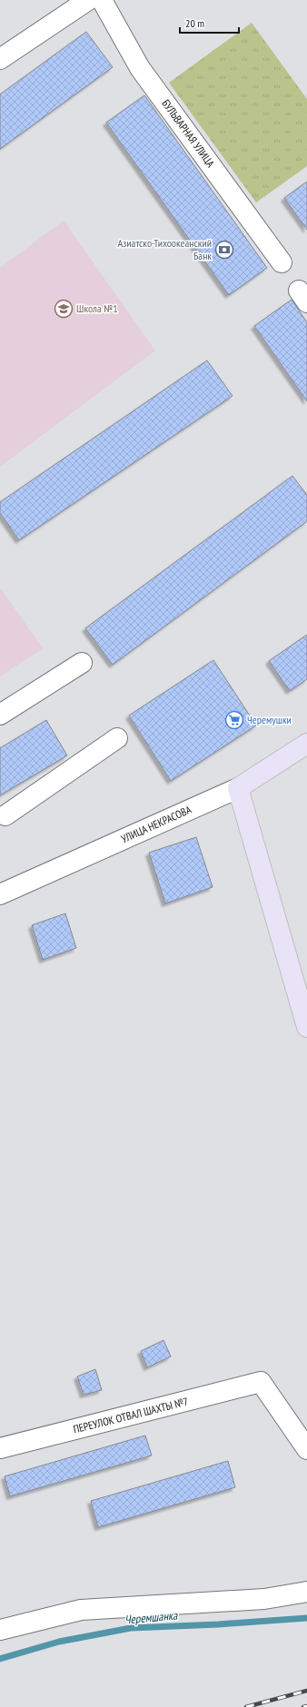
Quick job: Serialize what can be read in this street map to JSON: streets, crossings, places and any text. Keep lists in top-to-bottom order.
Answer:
{
  "streets": {
    "main road": ["УЛИЦА НЕКРАСОВА"],
    "street": ["БУЛЬВАРНАЯ УЛИЦА", "ПЕРЕУЛОК ОТВАЛ ШАХТЫ №7"]
  },
  "water": ["Черемшанка"],
  "places": {
    "bank": ["Азиатско-Тихоокеанский Банк"],
    "school or university": ["Школа №1"],
    "supermarket": ["Черемушки"]
  },
  "scale_bar": "20 m"
}
